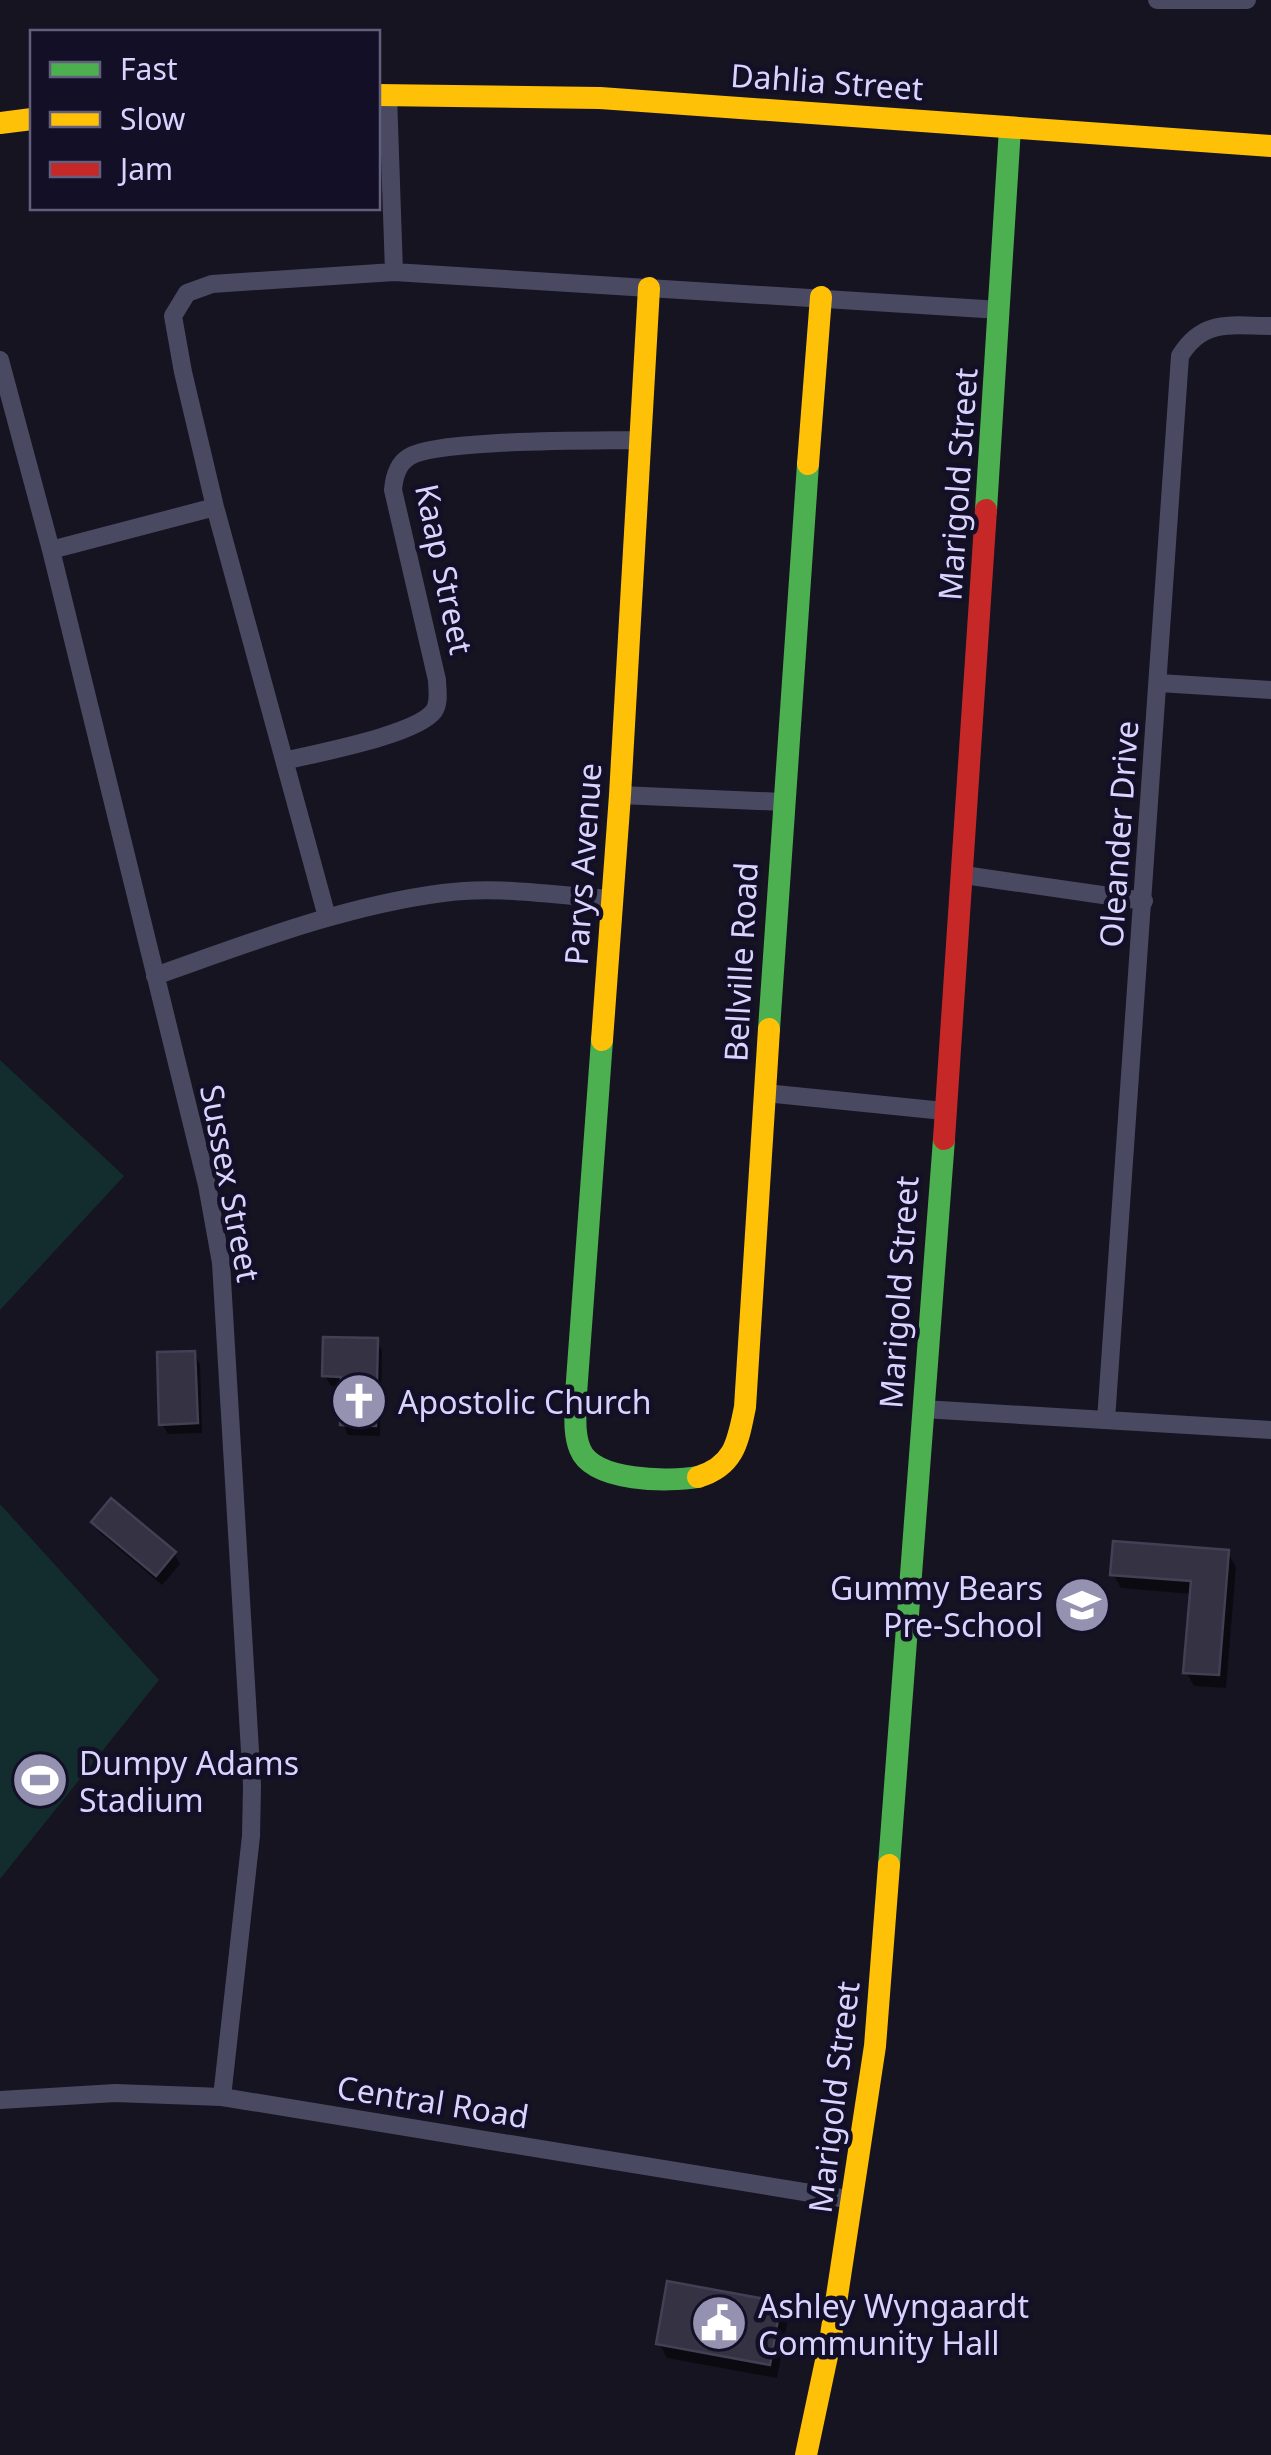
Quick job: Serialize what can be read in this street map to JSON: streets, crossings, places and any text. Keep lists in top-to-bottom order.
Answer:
{
  "streets": {
    "street": [
      "Dahlia Street",
      "Marigold Street",
      "Kaap Street",
      "Oleander Drive",
      "Parys Avenue",
      "Bellville Road",
      "Sussex Street",
      "Central Road"
    ]
  },
  "crossings": [
    ["Dahlia Street", "Marigold Street"],
    ["Marigold Street", "Central Road"],
    ["Kaap Street", "Parys Avenue"],
    ["Parys Avenue", "Bellville Road"],
    ["Sussex Street", "Central Road"]
  ],
  "places": {
    "church": ["Apostolic Church"],
    "school or university": ["Gummy Bears Pre-School"],
    "sports": ["Dumpy Adams Stadium"],
    "public building": ["Ashley Wyngaardt Community Hall"]
  },
  "legend": ["Fast", "Slow", "Jam"]
}
